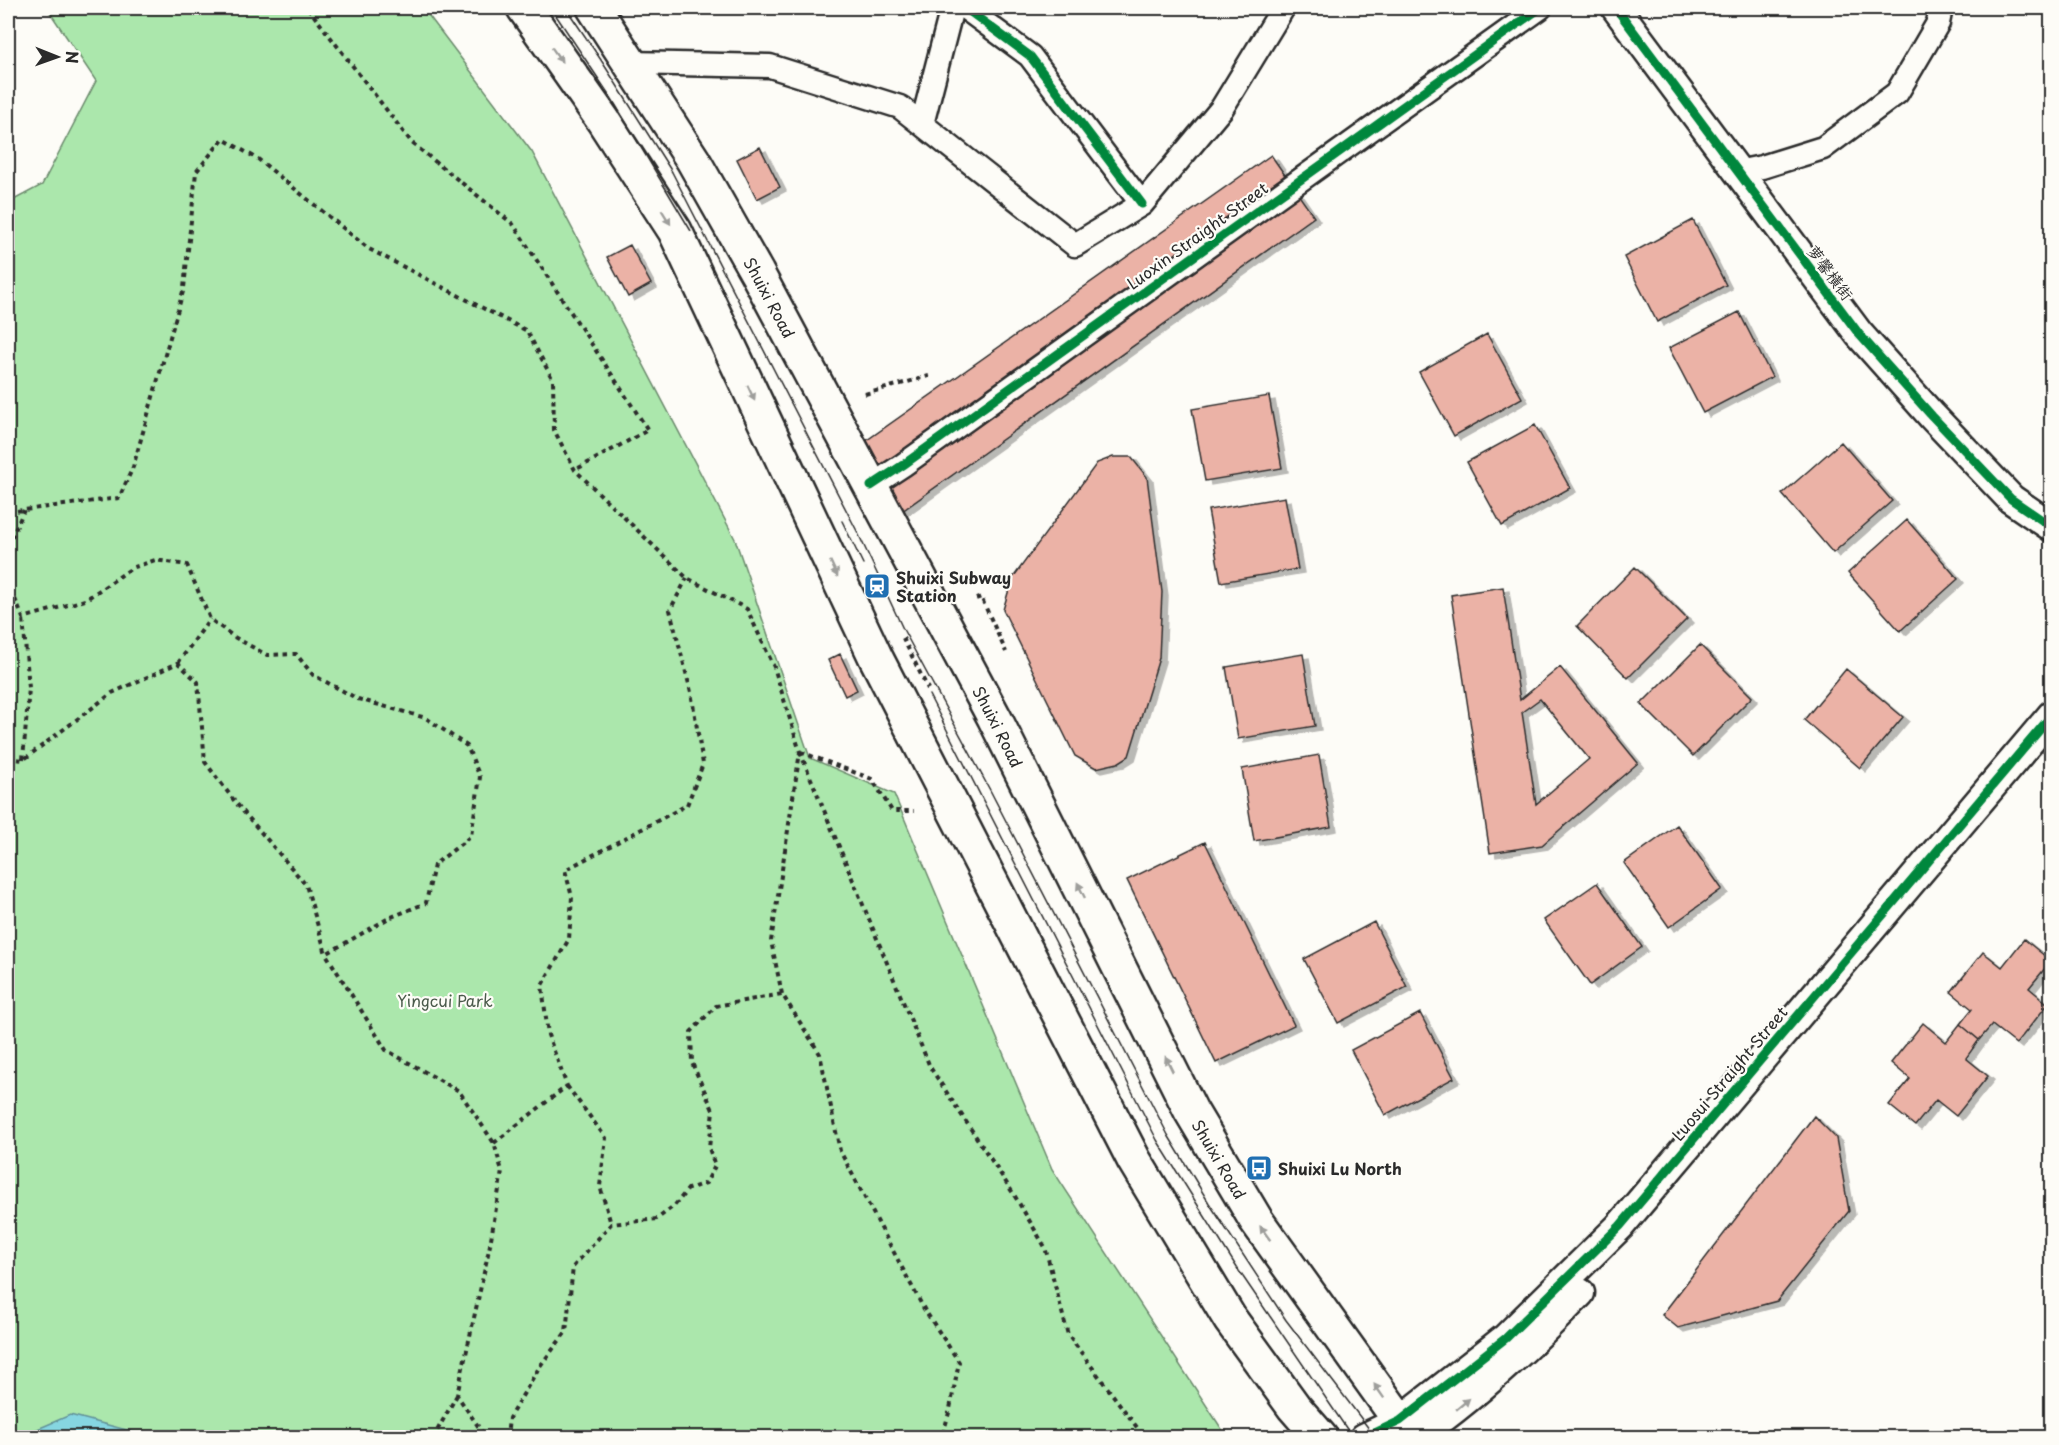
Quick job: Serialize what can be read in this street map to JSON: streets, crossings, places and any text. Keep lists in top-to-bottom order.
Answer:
{
  "streets": {
    "main road": ["Shuixi Road"],
    "street": ["Luoxin Straight Street", "萝馨横街", "Luosui Straight Street"]
  },
  "crossings": [
    ["Luoxin Straight Street", "Shuixi Road"],
    ["Shuixi Road", "Luosui Straight Street"]
  ],
  "parks": ["Yingcui Park"],
  "places": {
    "station": ["Shuixi Subway Station"],
    "bus stop": ["Shuixi Lu North"]
  },
  "north": "right"
}
